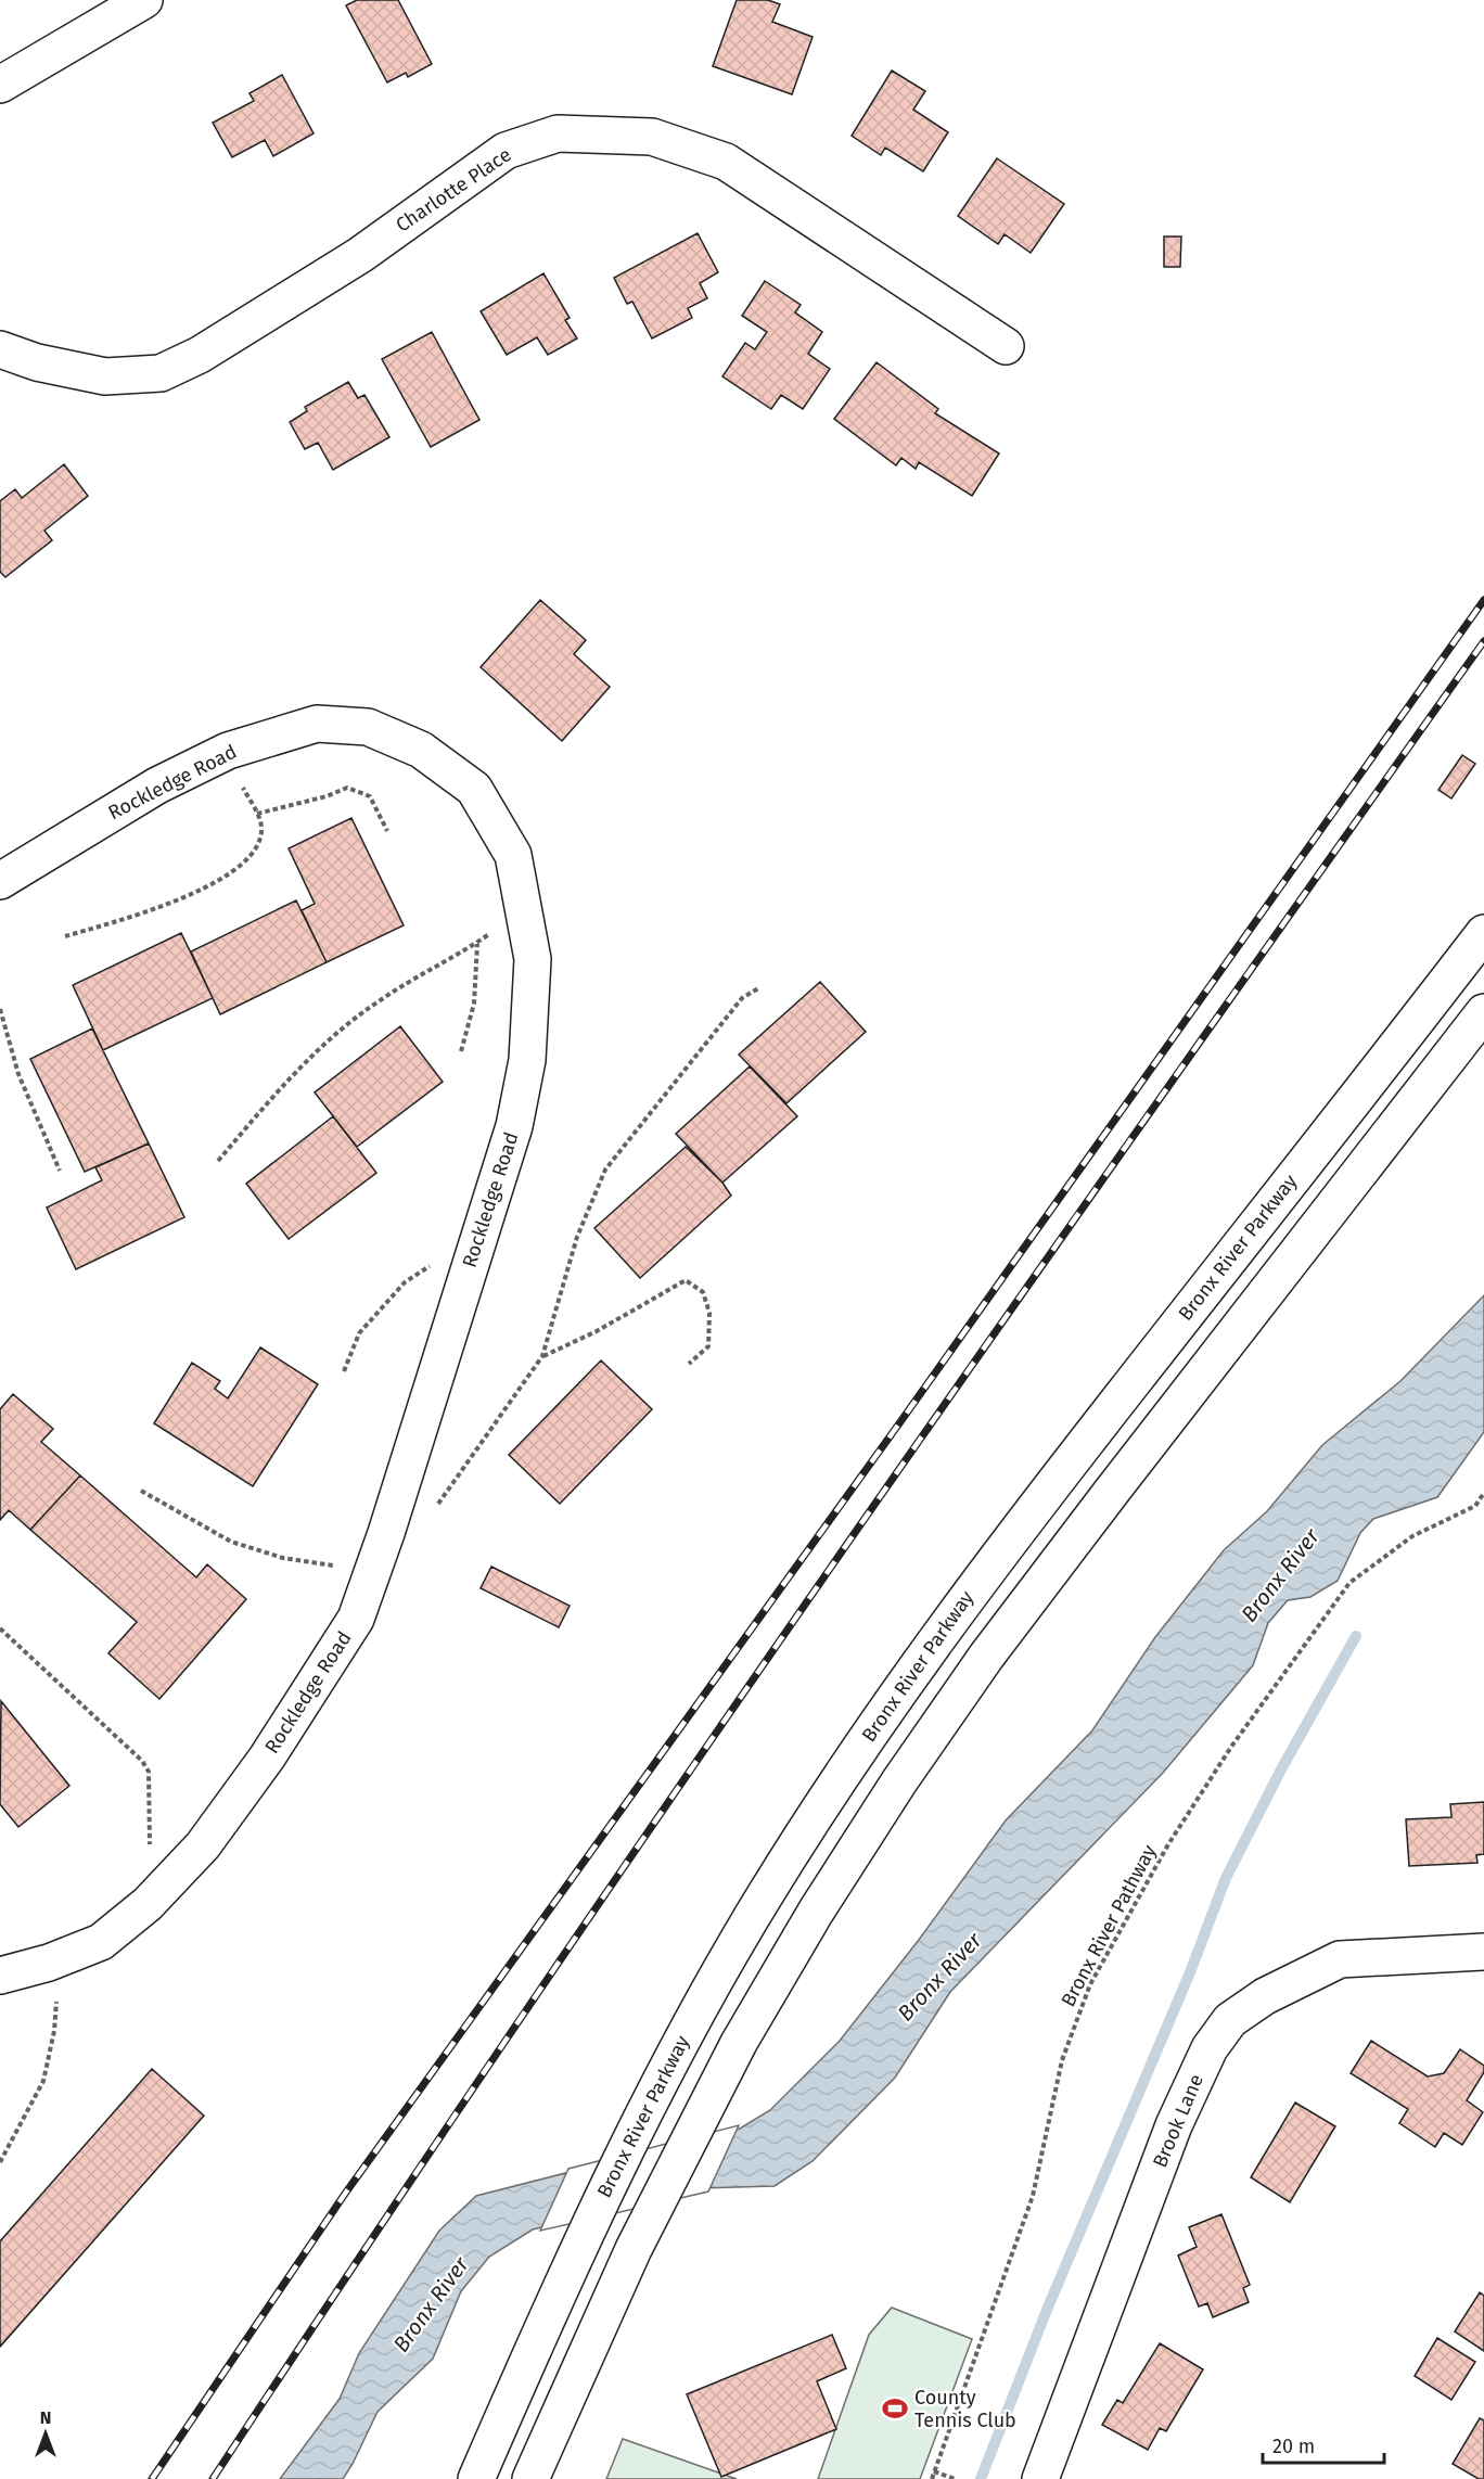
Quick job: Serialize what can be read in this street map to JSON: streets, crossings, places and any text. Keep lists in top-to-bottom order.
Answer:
{
  "streets": {
    "main road": [
      "Charlotte Place",
      "Rockledge Road",
      "Bronx River Parkway",
      "Brook Lane"
    ],
    "path": ["Bronx River Pathway"]
  },
  "water": ["Bronx River"],
  "places": {
    "sports": ["County Tennis Club"]
  },
  "scale_bar": "20 m",
  "north": "top"
}
